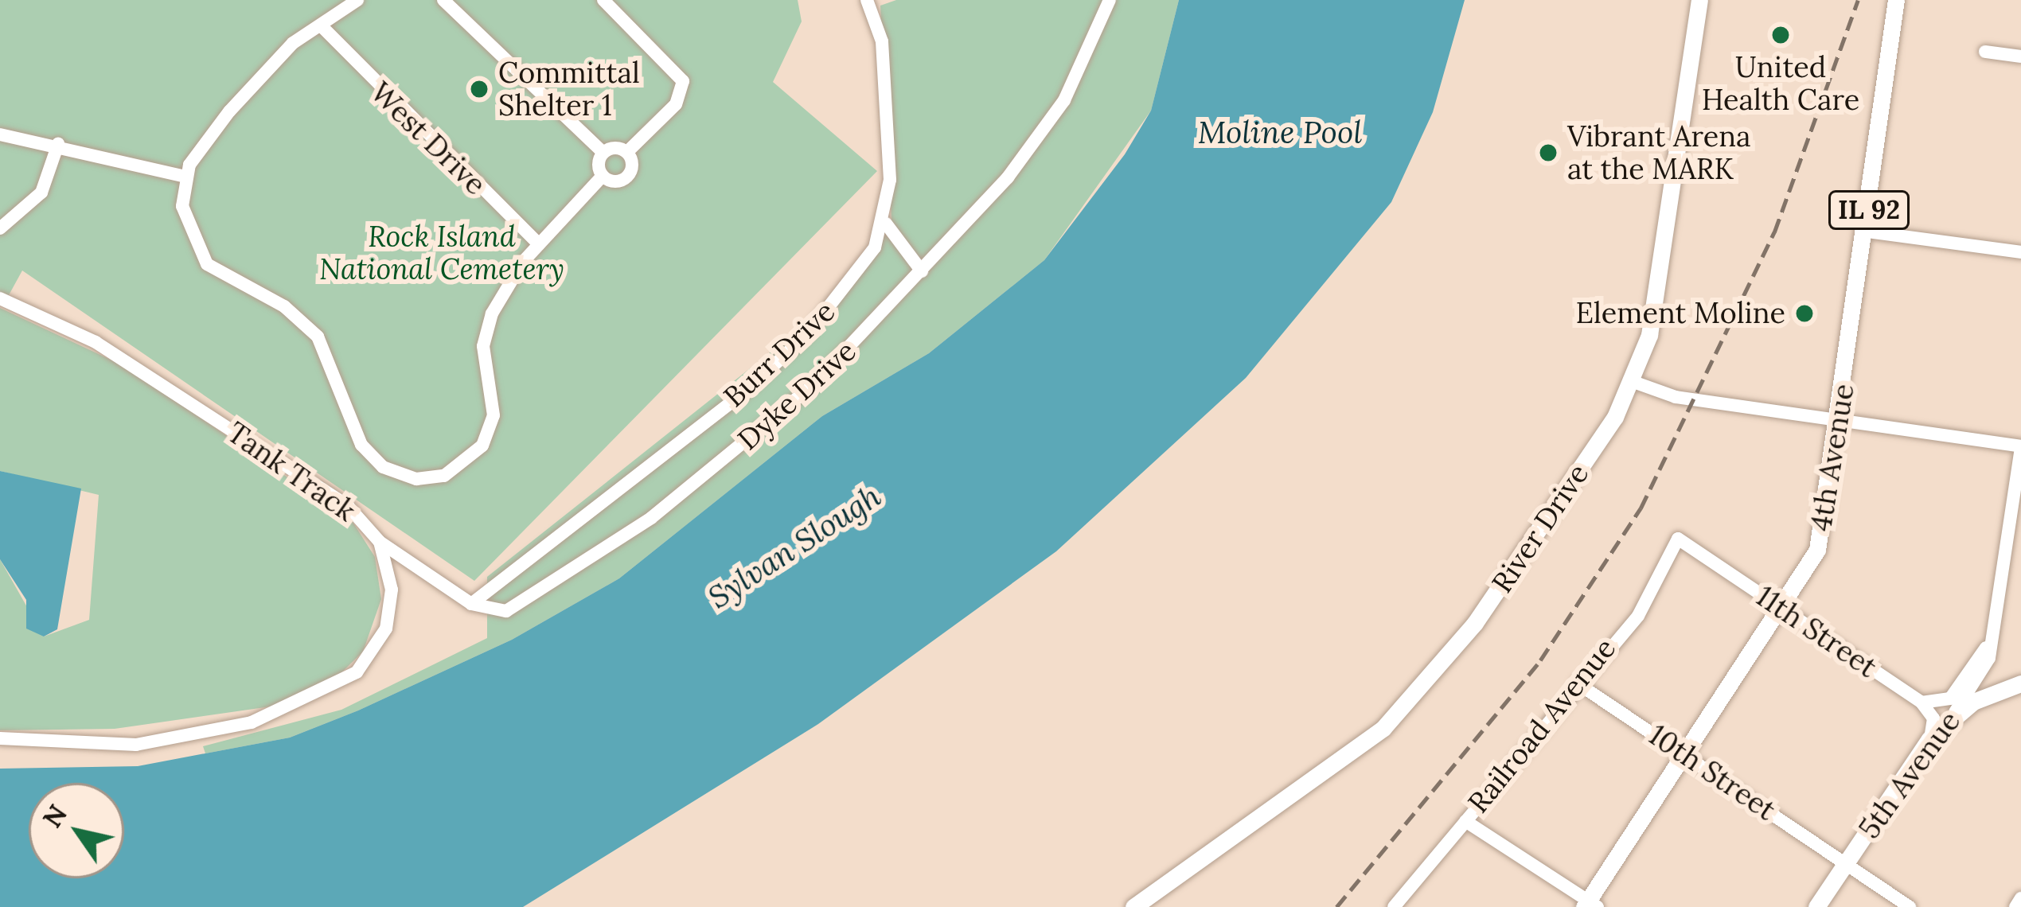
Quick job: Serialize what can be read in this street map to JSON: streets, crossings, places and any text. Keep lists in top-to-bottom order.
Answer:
{
  "streets": {
    "main road": [
      "IL 92",
      "4th Avenue",
      "River Drive",
      "5th Avenue"
    ],
    "street": [
      "West Drive",
      "Burr Drive",
      "Dyke Drive",
      "Tank Track",
      "11th Street",
      "Railroad Avenue",
      "10th Street"
    ]
  },
  "crossings": [
    ["Burr Drive", "Dyke Drive"],
    ["4th Avenue", "11th Street"],
    ["4th Avenue", "10th Street"],
    ["11th Street", "Railroad Avenue"],
    ["11th Street", "5th Avenue"],
    ["Railroad Avenue", "10th Street"],
    ["10th Street", "5th Avenue"]
  ],
  "water": ["Moline Pool", "Sylvan Slough"],
  "parks": ["Rock Island National Cemetery"],
  "places": [
    "United Health Care",
    "Committal Shelter 1",
    "Vibrant Arena at the MARK",
    "Element Moline"
  ],
  "north": "top left"
}
